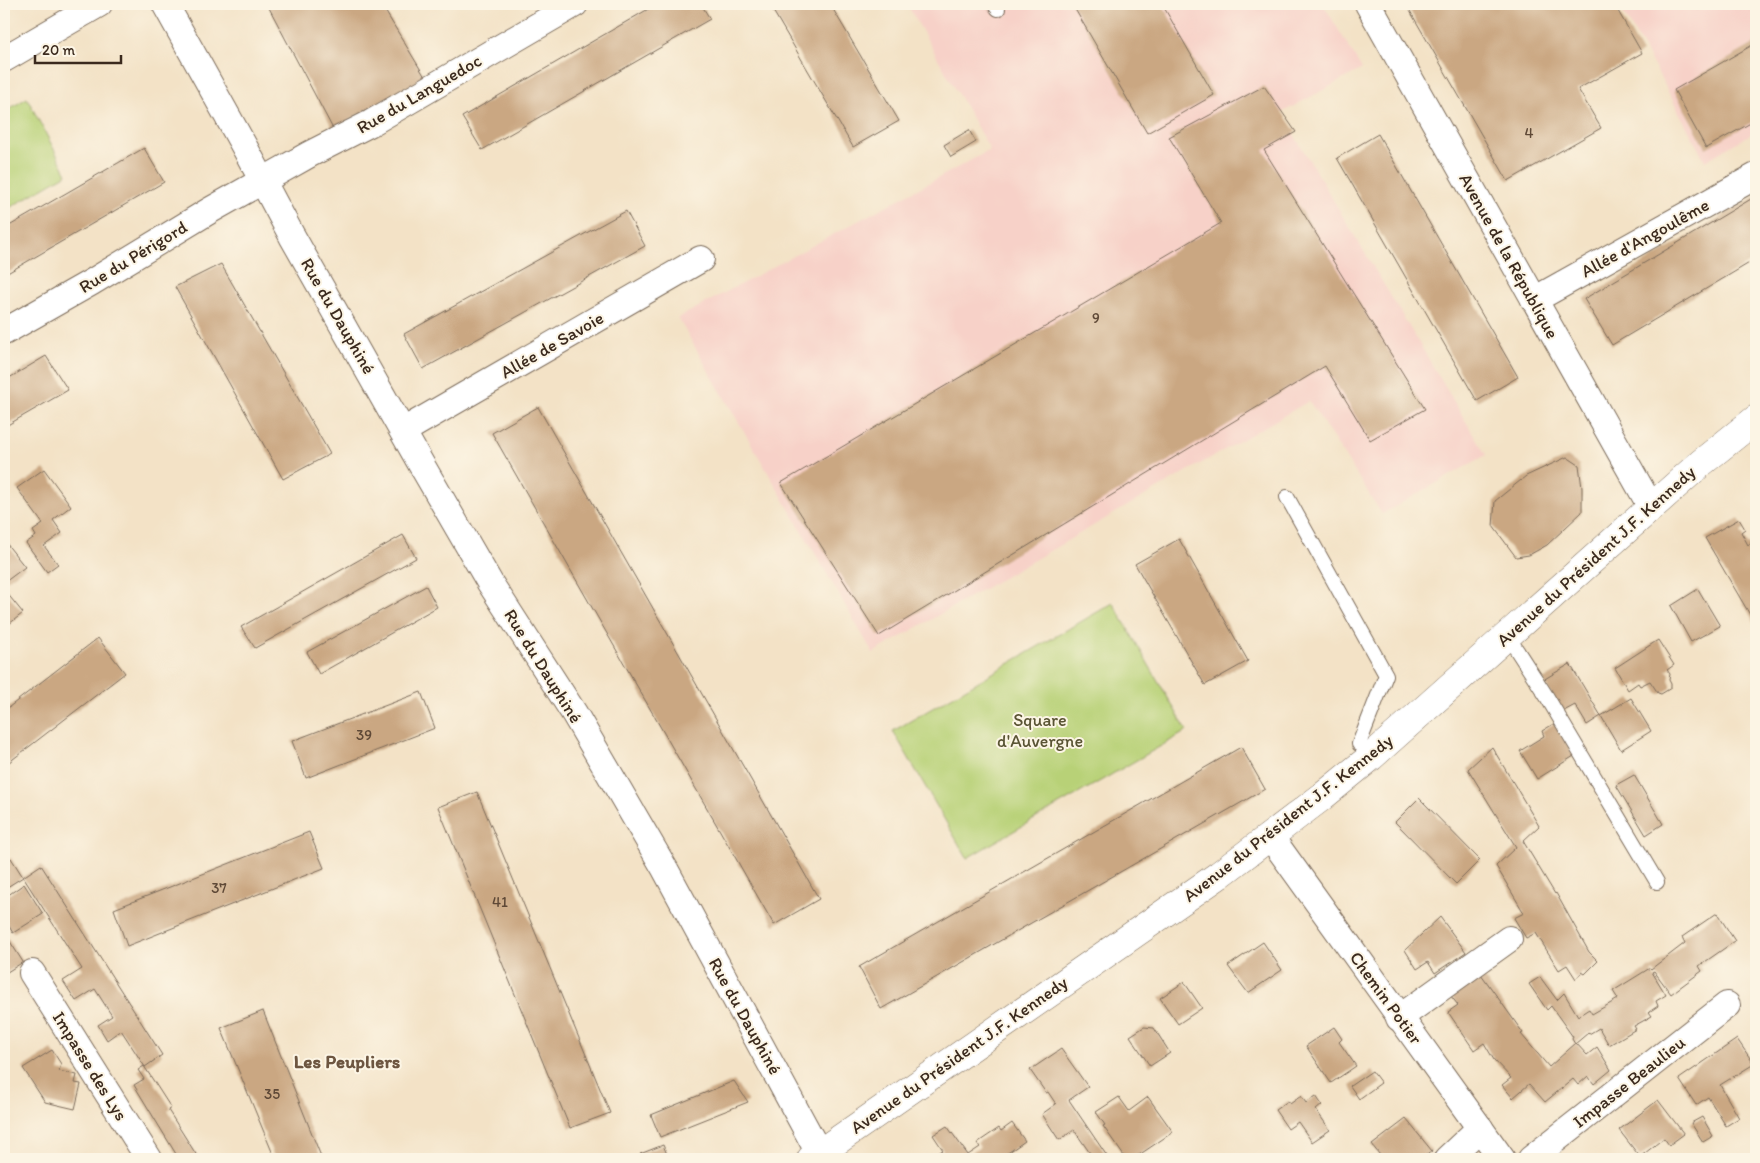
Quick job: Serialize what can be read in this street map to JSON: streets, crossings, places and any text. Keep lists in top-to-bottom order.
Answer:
{
  "streets": {
    "street": [
      "Rue du Languedoc",
      "Allée d'Angoulême",
      "Avenue de la République",
      "Rue du Périgord",
      "Rue du Dauphiné",
      "Allée de Savoie",
      "Avenue du Président J.F. Kennedy",
      "Chemin Potier",
      "Impasse des Lys",
      "Impasse Beaulieu"
    ]
  },
  "crossings": [
    ["Rue du Languedoc", "Rue du Périgord"],
    ["Rue du Languedoc", "Rue du Dauphiné"],
    ["Allée d'Angoulême", "Avenue de la République"],
    ["Avenue de la République", "Avenue du Président J.F. Kennedy"],
    ["Rue du Périgord", "Rue du Dauphiné"],
    ["Rue du Dauphiné", "Allée de Savoie"],
    ["Rue du Dauphiné", "Avenue du Président J.F. Kennedy"],
    ["Avenue du Président J.F. Kennedy", "Chemin Potier"]
  ],
  "districts": ["Les Peupliers"],
  "parks": ["Square d'Auvergne"],
  "house_numbers": [
    "4",
    "9",
    "39",
    "37",
    "41",
    "35"
  ],
  "scale_bar": "20 m"
}
